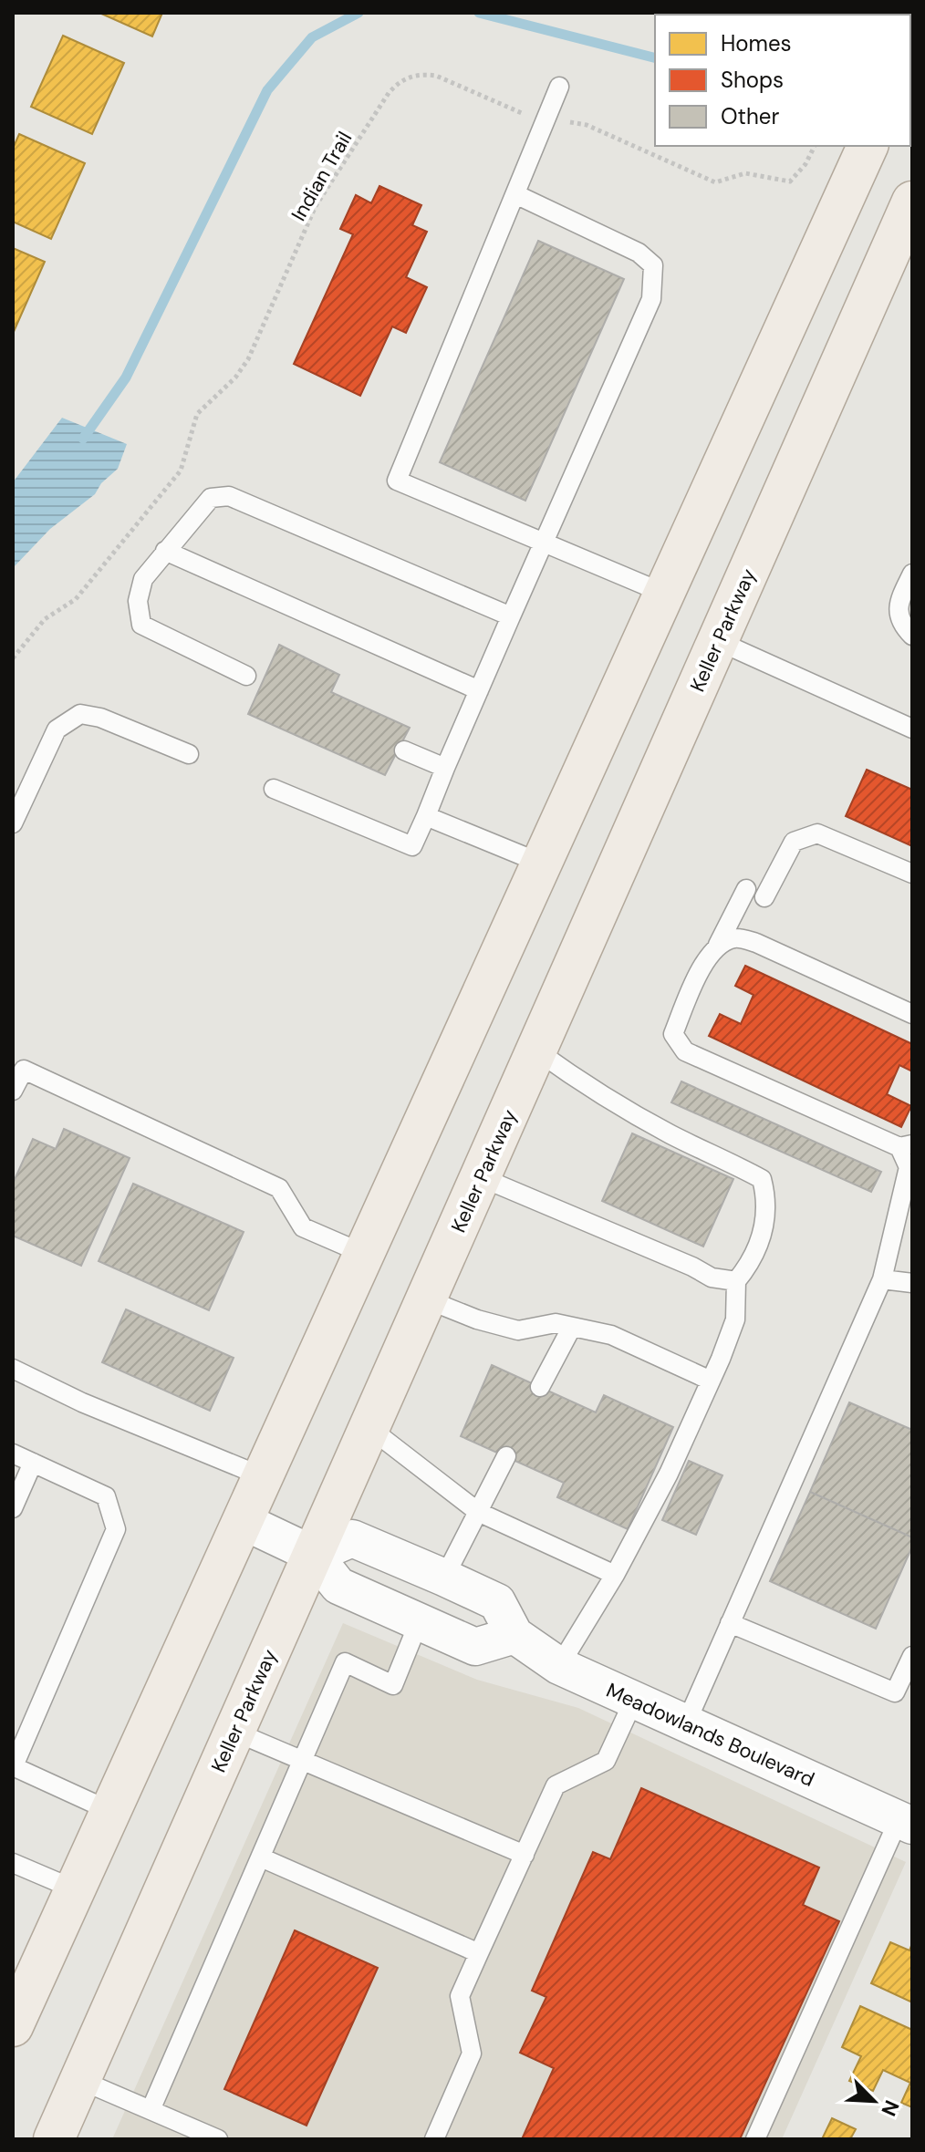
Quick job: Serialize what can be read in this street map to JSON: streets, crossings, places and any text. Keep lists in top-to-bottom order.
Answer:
{
  "streets": {
    "main road": ["Keller Parkway"],
    "street": ["Meadowlands Boulevard"],
    "path": ["Indian Trail"]
  },
  "crossings": [
    ["Keller Parkway", "Meadowlands Boulevard"]
  ],
  "legend": ["Homes", "Shops", "Other"],
  "north": "bottom right"
}
